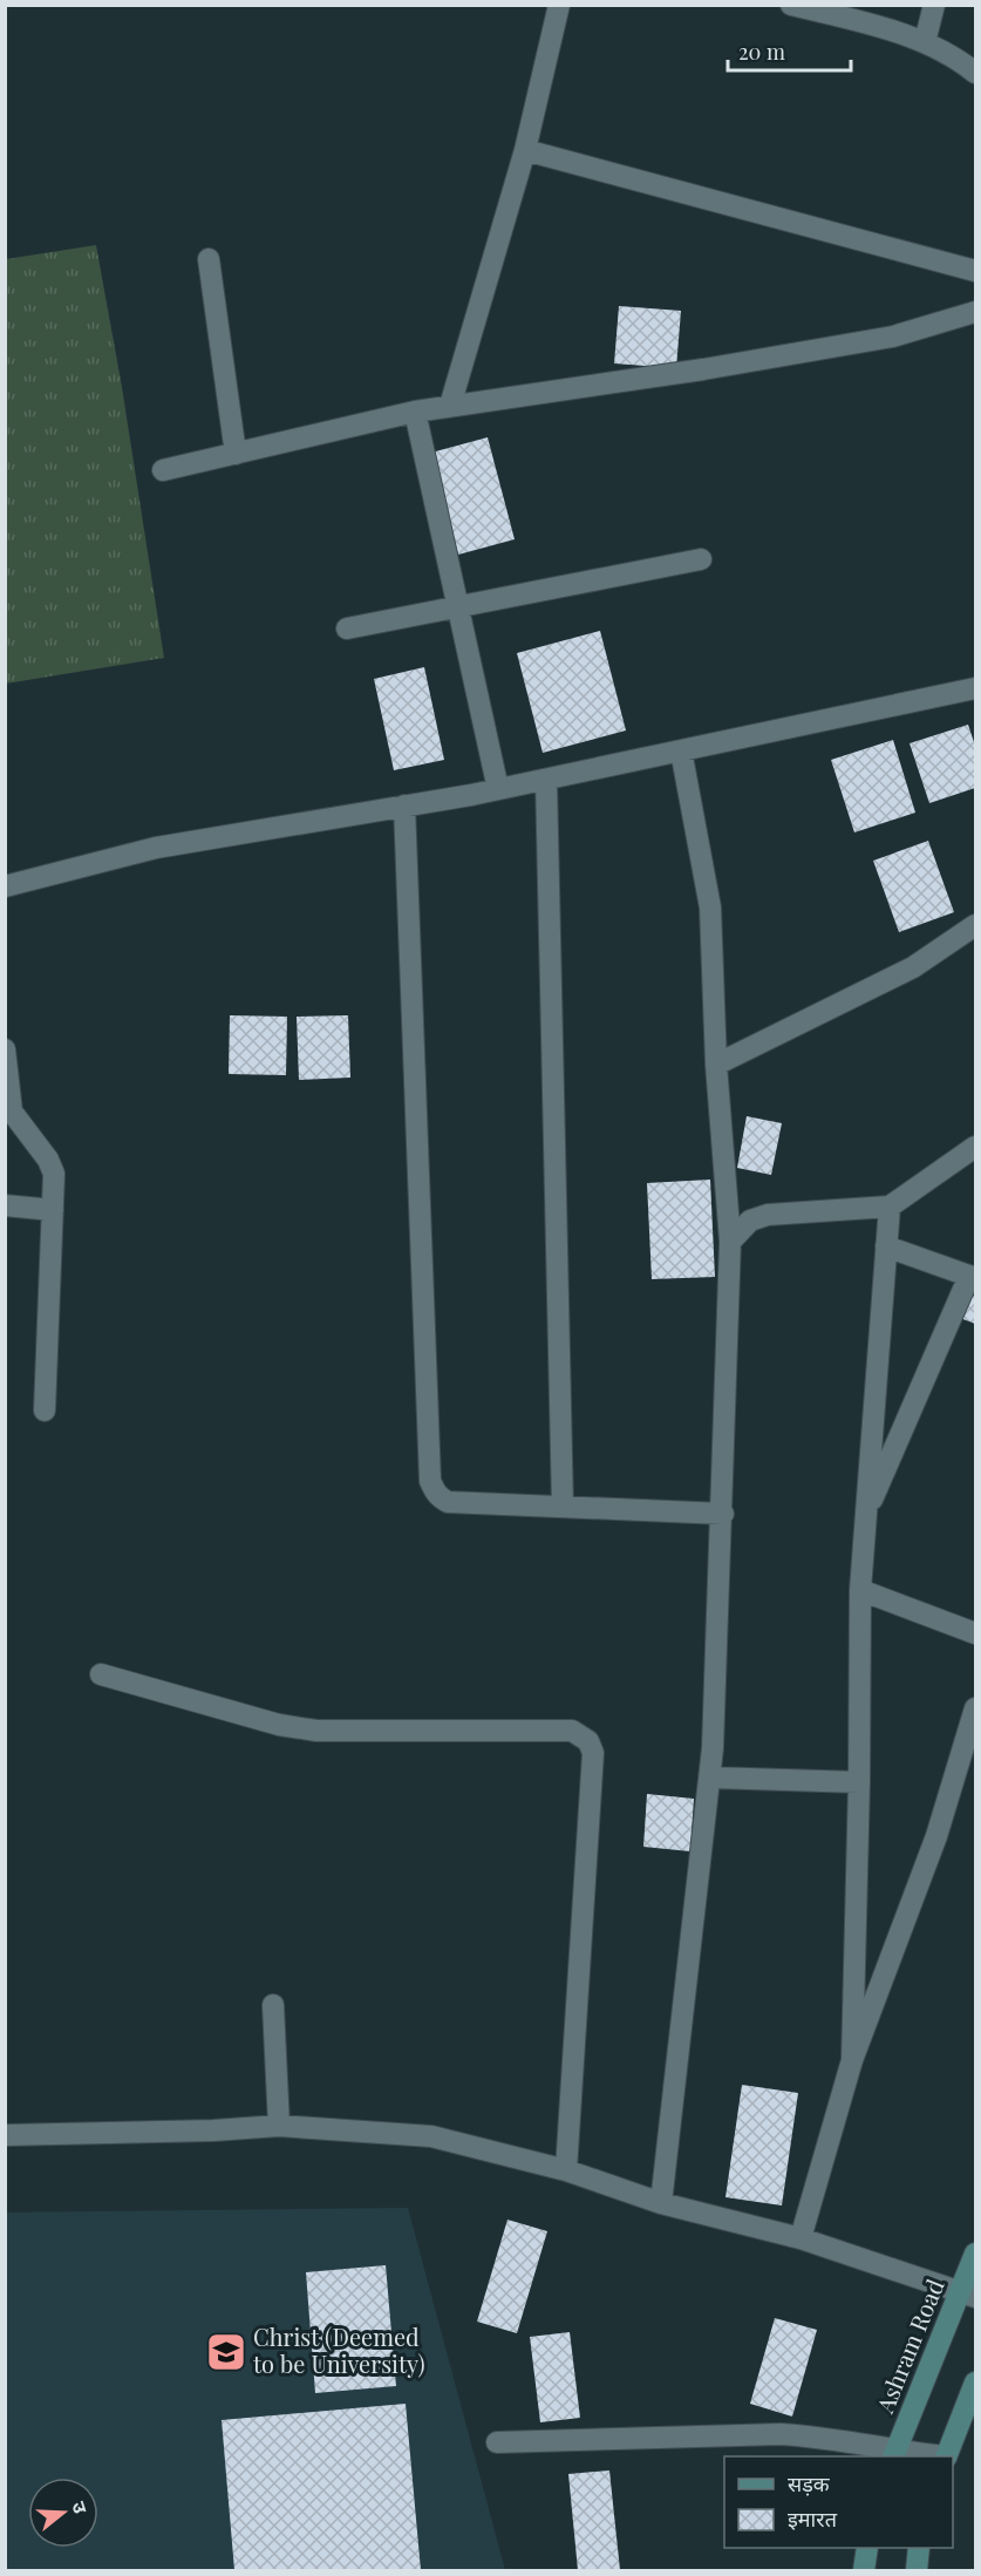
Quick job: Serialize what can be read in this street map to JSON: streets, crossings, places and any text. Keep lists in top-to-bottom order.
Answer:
{
  "streets": {
    "street": ["Ashram Road"]
  },
  "places": {
    "school or university": ["Christ (Deemed to be University)"]
  },
  "legend": ["सड़क", "इमारत"],
  "scale_bar": "20 m",
  "north": "right"
}
